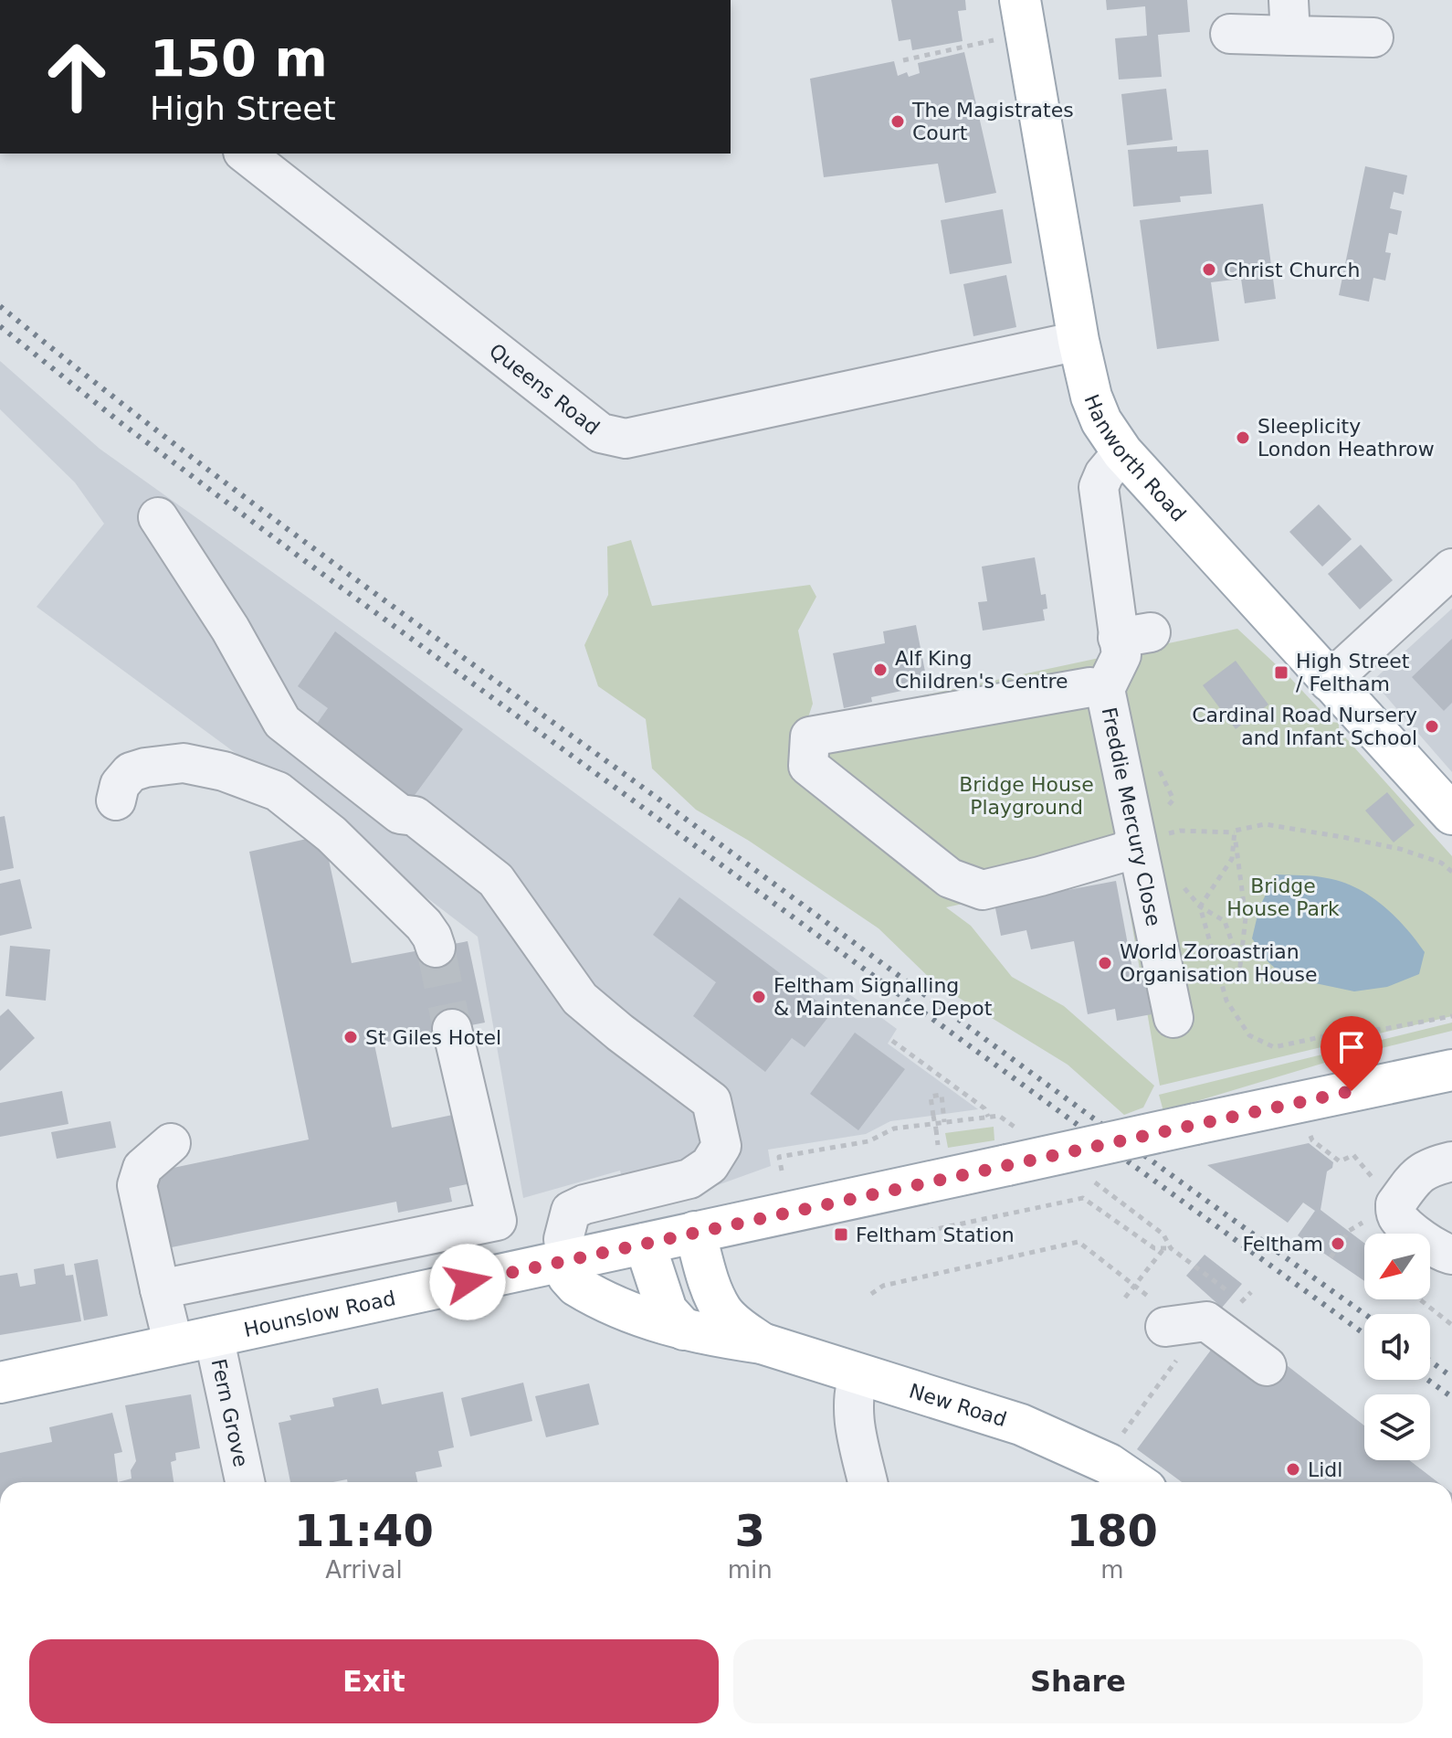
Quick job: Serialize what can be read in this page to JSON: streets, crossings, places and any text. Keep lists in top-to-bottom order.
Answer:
{
  "streets": {
    "main road": ["Hanworth Road", "Hounslow Road", "New Road"],
    "street": ["Queens Road", "Freddie Mercury Close", "Fern Grove"]
  },
  "crossings": [
    ["Queens Road", "Hanworth Road"],
    ["Hanworth Road", "Freddie Mercury Close"],
    ["Hounslow Road", "Fern Grove"]
  ],
  "parks": ["Bridge House Playground", "Bridge House Park"],
  "places": {
    "other": [
      "The Magistrates Court",
      "Christ Church",
      "Sleeplicity London Heathrow",
      "Alf King Children's Centre",
      "Cardinal Road Nursery and Infant School",
      "World Zoroastrian Organisation House",
      "Feltham Signalling & Maintenance Depot",
      "St Giles Hotel",
      "Feltham",
      "Lidl"
    ],
    "transit": ["High Street / Feltham", "Feltham Station"]
  },
  "north": "bottom left",
  "page": {
    "turn": ["150 m", "High Street"],
    "eta": [
      "11:40",
      "Arrival",
      "3",
      "min",
      "180",
      "m"
    ],
    "buttons": ["Exit", "Share"]
  }
}
